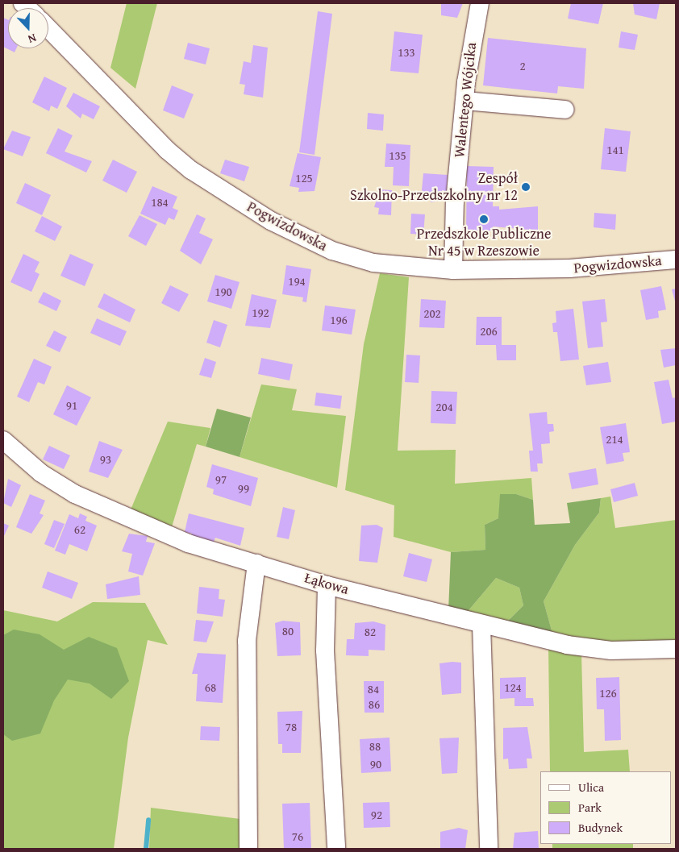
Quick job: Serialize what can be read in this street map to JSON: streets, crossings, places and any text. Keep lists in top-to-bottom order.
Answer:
{
  "streets": {
    "street": ["Walentego Wójcika", "Pogwizdowska", "Łąkowa"]
  },
  "crossings": [
    ["Walentego Wójcika", "Pogwizdowska"]
  ],
  "places": ["Zespół Szkolno-Przedszkolny nr 12", "Przedszkole Publiczne Nr 45 w Rzeszowie"],
  "house_numbers": [
    "133",
    "2",
    "141",
    "135",
    "125",
    "184",
    "194",
    "190",
    "192",
    "202",
    "196",
    "206",
    "91",
    "204",
    "214",
    "93",
    "97",
    "99",
    "62",
    "80",
    "82",
    "68",
    "124",
    "84",
    "126",
    "86",
    "78",
    "88",
    "90",
    "92",
    "76"
  ],
  "legend": ["Ulica", "Park", "Budynek"],
  "north": "bottom"
}
